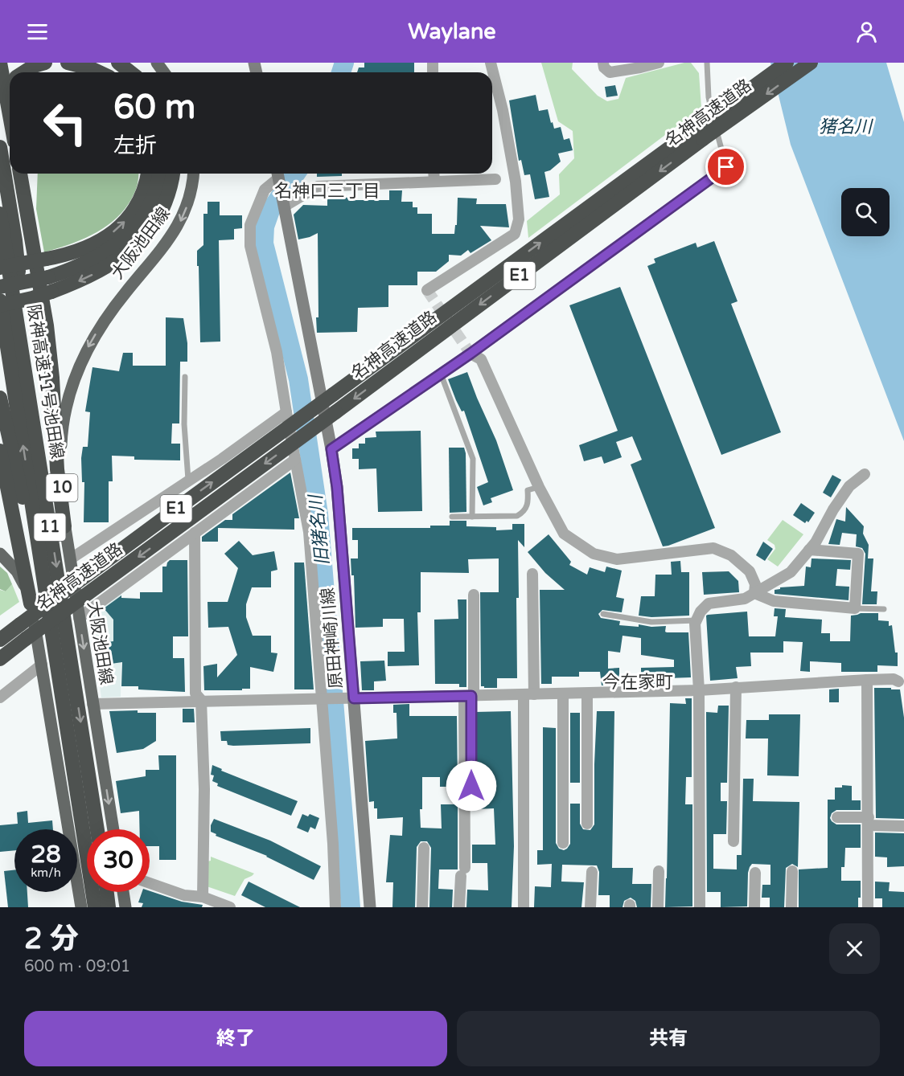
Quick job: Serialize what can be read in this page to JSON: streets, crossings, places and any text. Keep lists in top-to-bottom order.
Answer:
{
  "streets": {
    "highway": [
      "名神高速道路",
      "E1",
      "阪神高速11号池田線",
      "11"
    ],
    "main road": ["大阪池田線", "10"],
    "street": ["原田神崎川線"]
  },
  "districts": ["名神口三丁目", "今在家町"],
  "water": ["猪名川", "旧猪名川"],
  "page": {
    "header": "Waylane",
    "turn": ["60 m", "左折"],
    "speed": "28 km/h",
    "limit": "30",
    "heading": ["2 分", "600 m · 09:01"],
    "buttons": ["終了", "共有"]
  }
}
